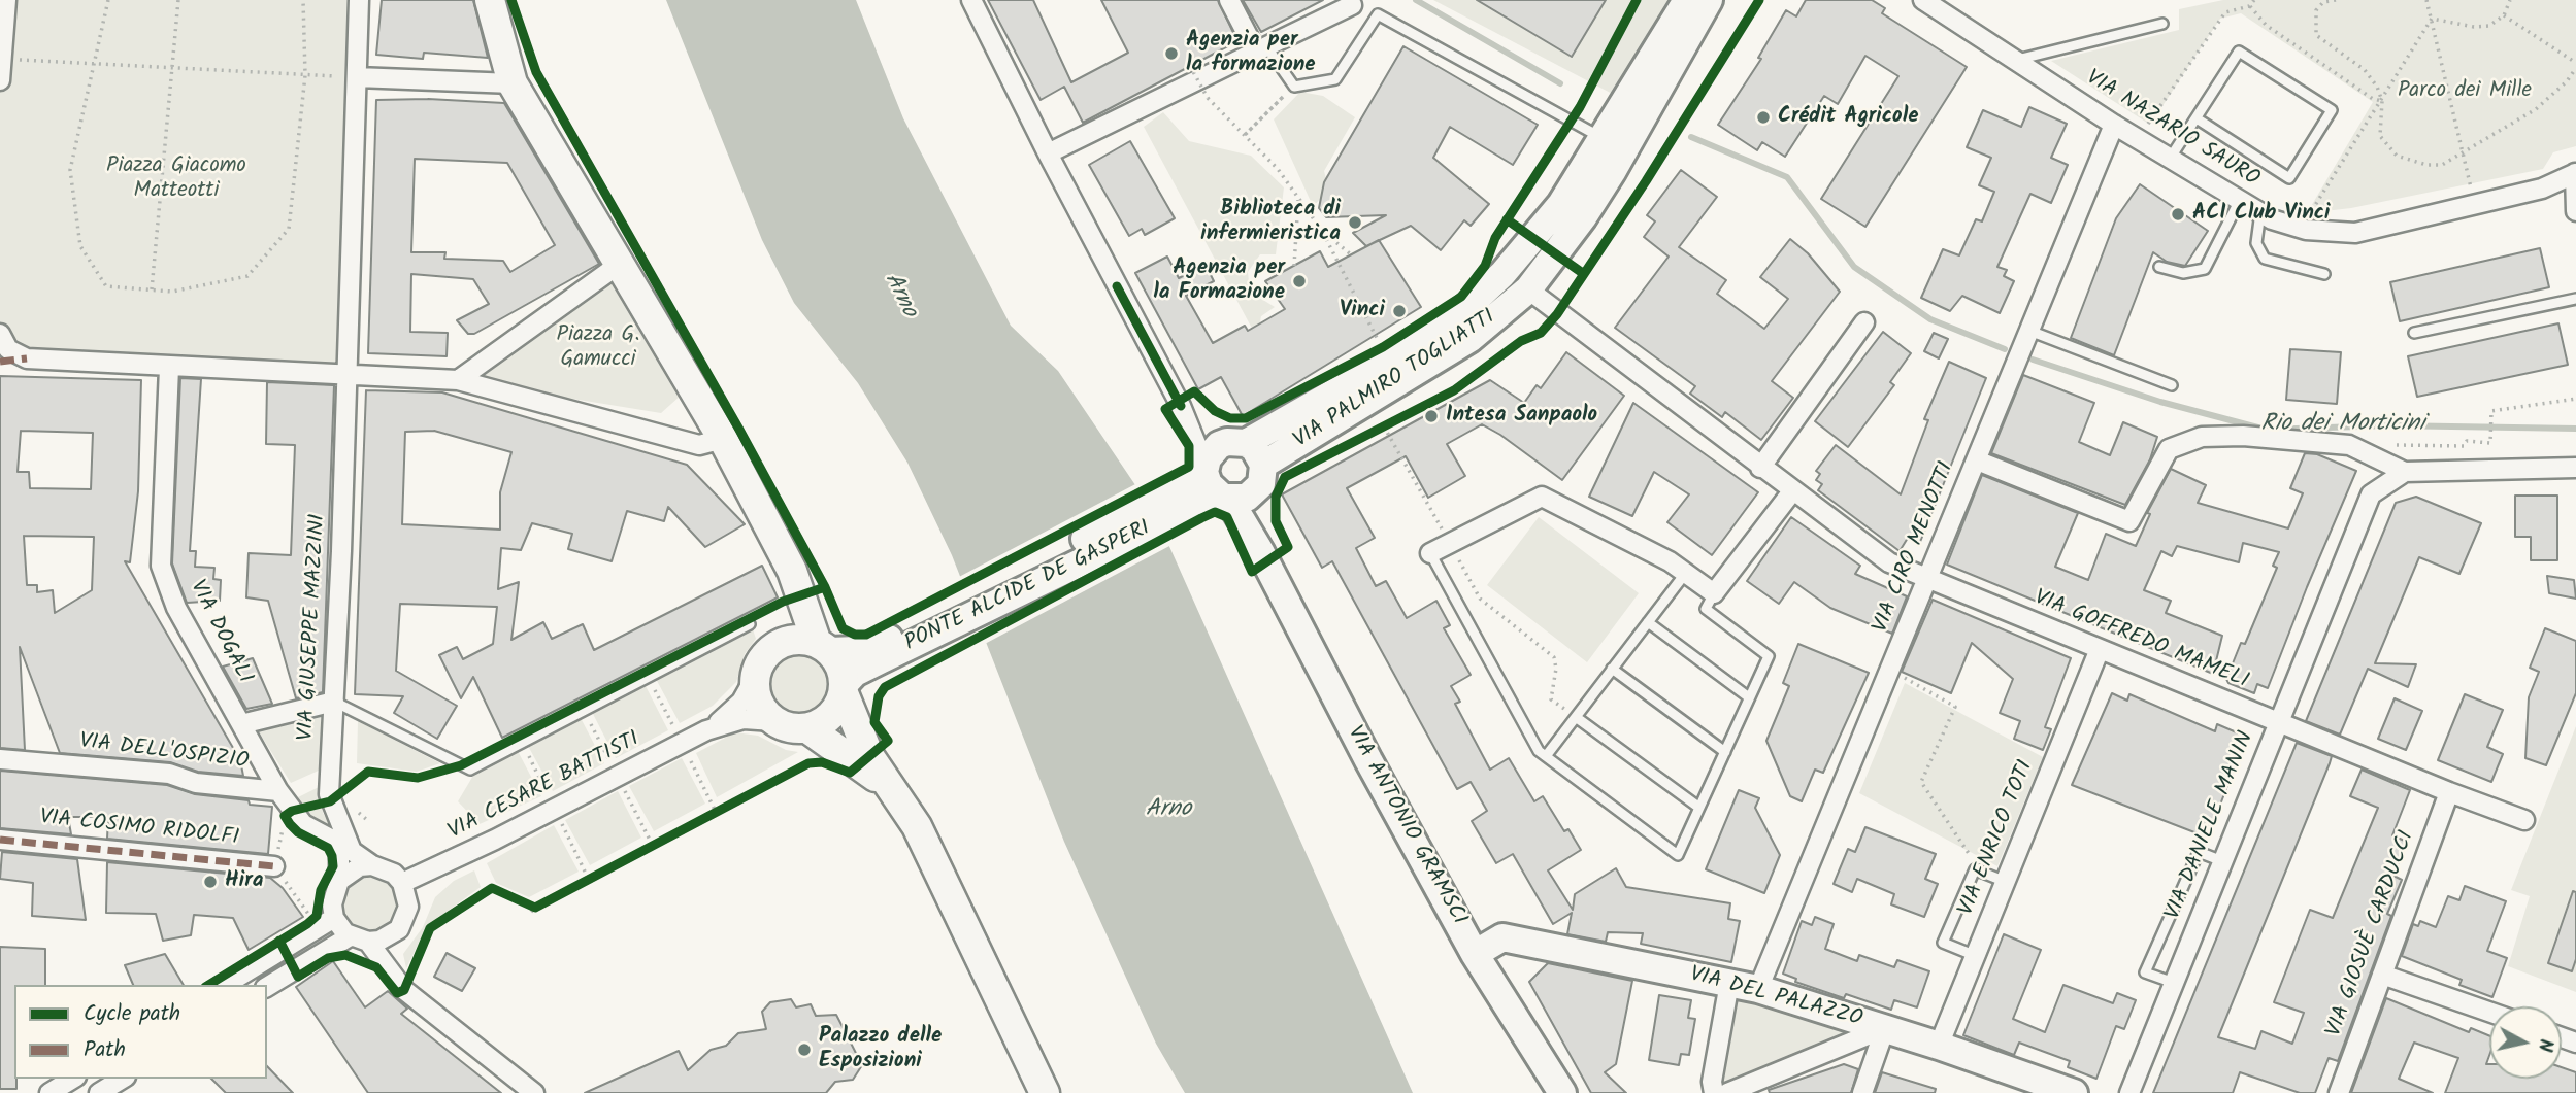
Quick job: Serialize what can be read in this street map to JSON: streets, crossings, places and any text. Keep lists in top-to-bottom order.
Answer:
{
  "streets": {
    "main road": [
      "VIA PALMIRO TOGLIATTI",
      "PONTE ALCIDE DE GASPERI",
      "VIA ANTONIO GRAMSCI",
      "VIA DEL PALAZZO"
    ],
    "street": [
      "VIA NAZARIO SAURO",
      "VIA CIRO MENOTTI",
      "VIA GIUSEPPE MAZZINI",
      "VIA DOGALI",
      "VIA GOFFREDO MAMELI",
      "VIA DELL'OSPIZIO",
      "VIA CESARE BATTISTI",
      "VIA DANIELE MANIN",
      "VIA COSIMO RIDOLFI",
      "VIA ENRICO TOTI",
      "VIA GIOSUÈ CARDUCCI"
    ]
  },
  "crossings": [
    ["VIA NAZARIO SAURO", "VIA CIRO MENOTTI"],
    ["VIA PALMIRO TOGLIATTI", "PONTE ALCIDE DE GASPERI"],
    ["VIA PALMIRO TOGLIATTI", "VIA GOFFREDO MAMELI"],
    ["VIA PALMIRO TOGLIATTI", "VIA ANTONIO GRAMSCI"],
    ["VIA CIRO MENOTTI", "VIA GOFFREDO MAMELI"],
    ["VIA CIRO MENOTTI", "VIA DEL PALAZZO"],
    ["PONTE ALCIDE DE GASPERI", "VIA CESARE BATTISTI"],
    ["PONTE ALCIDE DE GASPERI", "VIA ANTONIO GRAMSCI"],
    ["VIA GIUSEPPE MAZZINI", "VIA DOGALI"],
    ["VIA GIUSEPPE MAZZINI", "VIA CESARE BATTISTI"],
    ["VIA DOGALI", "VIA DELL'OSPIZIO"],
    ["VIA DOGALI", "VIA CESARE BATTISTI"],
    ["VIA GOFFREDO MAMELI", "VIA DANIELE MANIN"],
    ["VIA GOFFREDO MAMELI", "VIA ENRICO TOTI"],
    ["VIA GOFFREDO MAMELI", "VIA GIOSUÈ CARDUCCI"],
    ["VIA ANTONIO GRAMSCI", "VIA DEL PALAZZO"],
    ["VIA ENRICO TOTI", "VIA DEL PALAZZO"]
  ],
  "water": ["Arno", "Rio dei Morticini"],
  "parks": ["Parco dei Mille", "Piazza Giacomo Matteotti", "Piazza G. Gamucci"],
  "places": [
    "Agenzia per la formazione",
    "Crédit Agricole",
    "ACI Club Vinci",
    "Biblioteca di infermieristica",
    "Agenzia per la Formazione",
    "Vinci",
    "Intesa Sanpaolo",
    "Hira",
    "Palazzo delle Esposizioni"
  ],
  "legend": ["Cycle path", "Path"],
  "north": "right"
}
